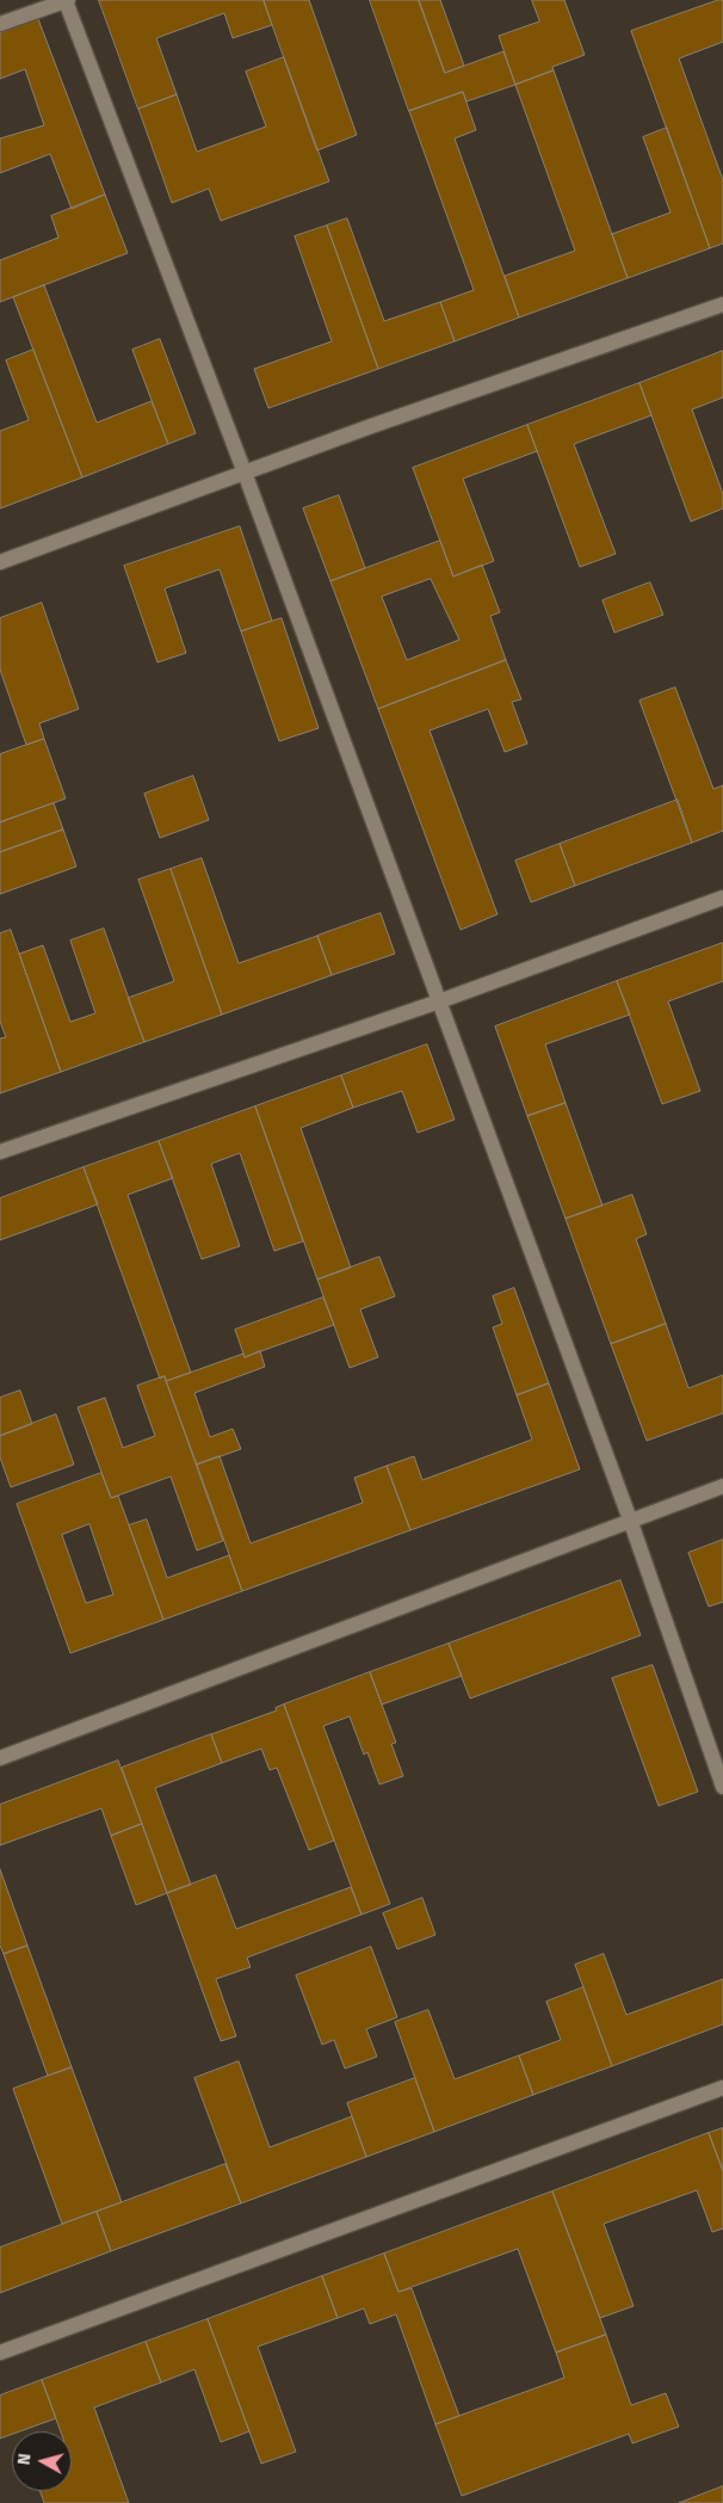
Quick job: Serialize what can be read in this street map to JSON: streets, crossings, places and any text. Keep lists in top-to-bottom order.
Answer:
{
  "north": "left"
}
